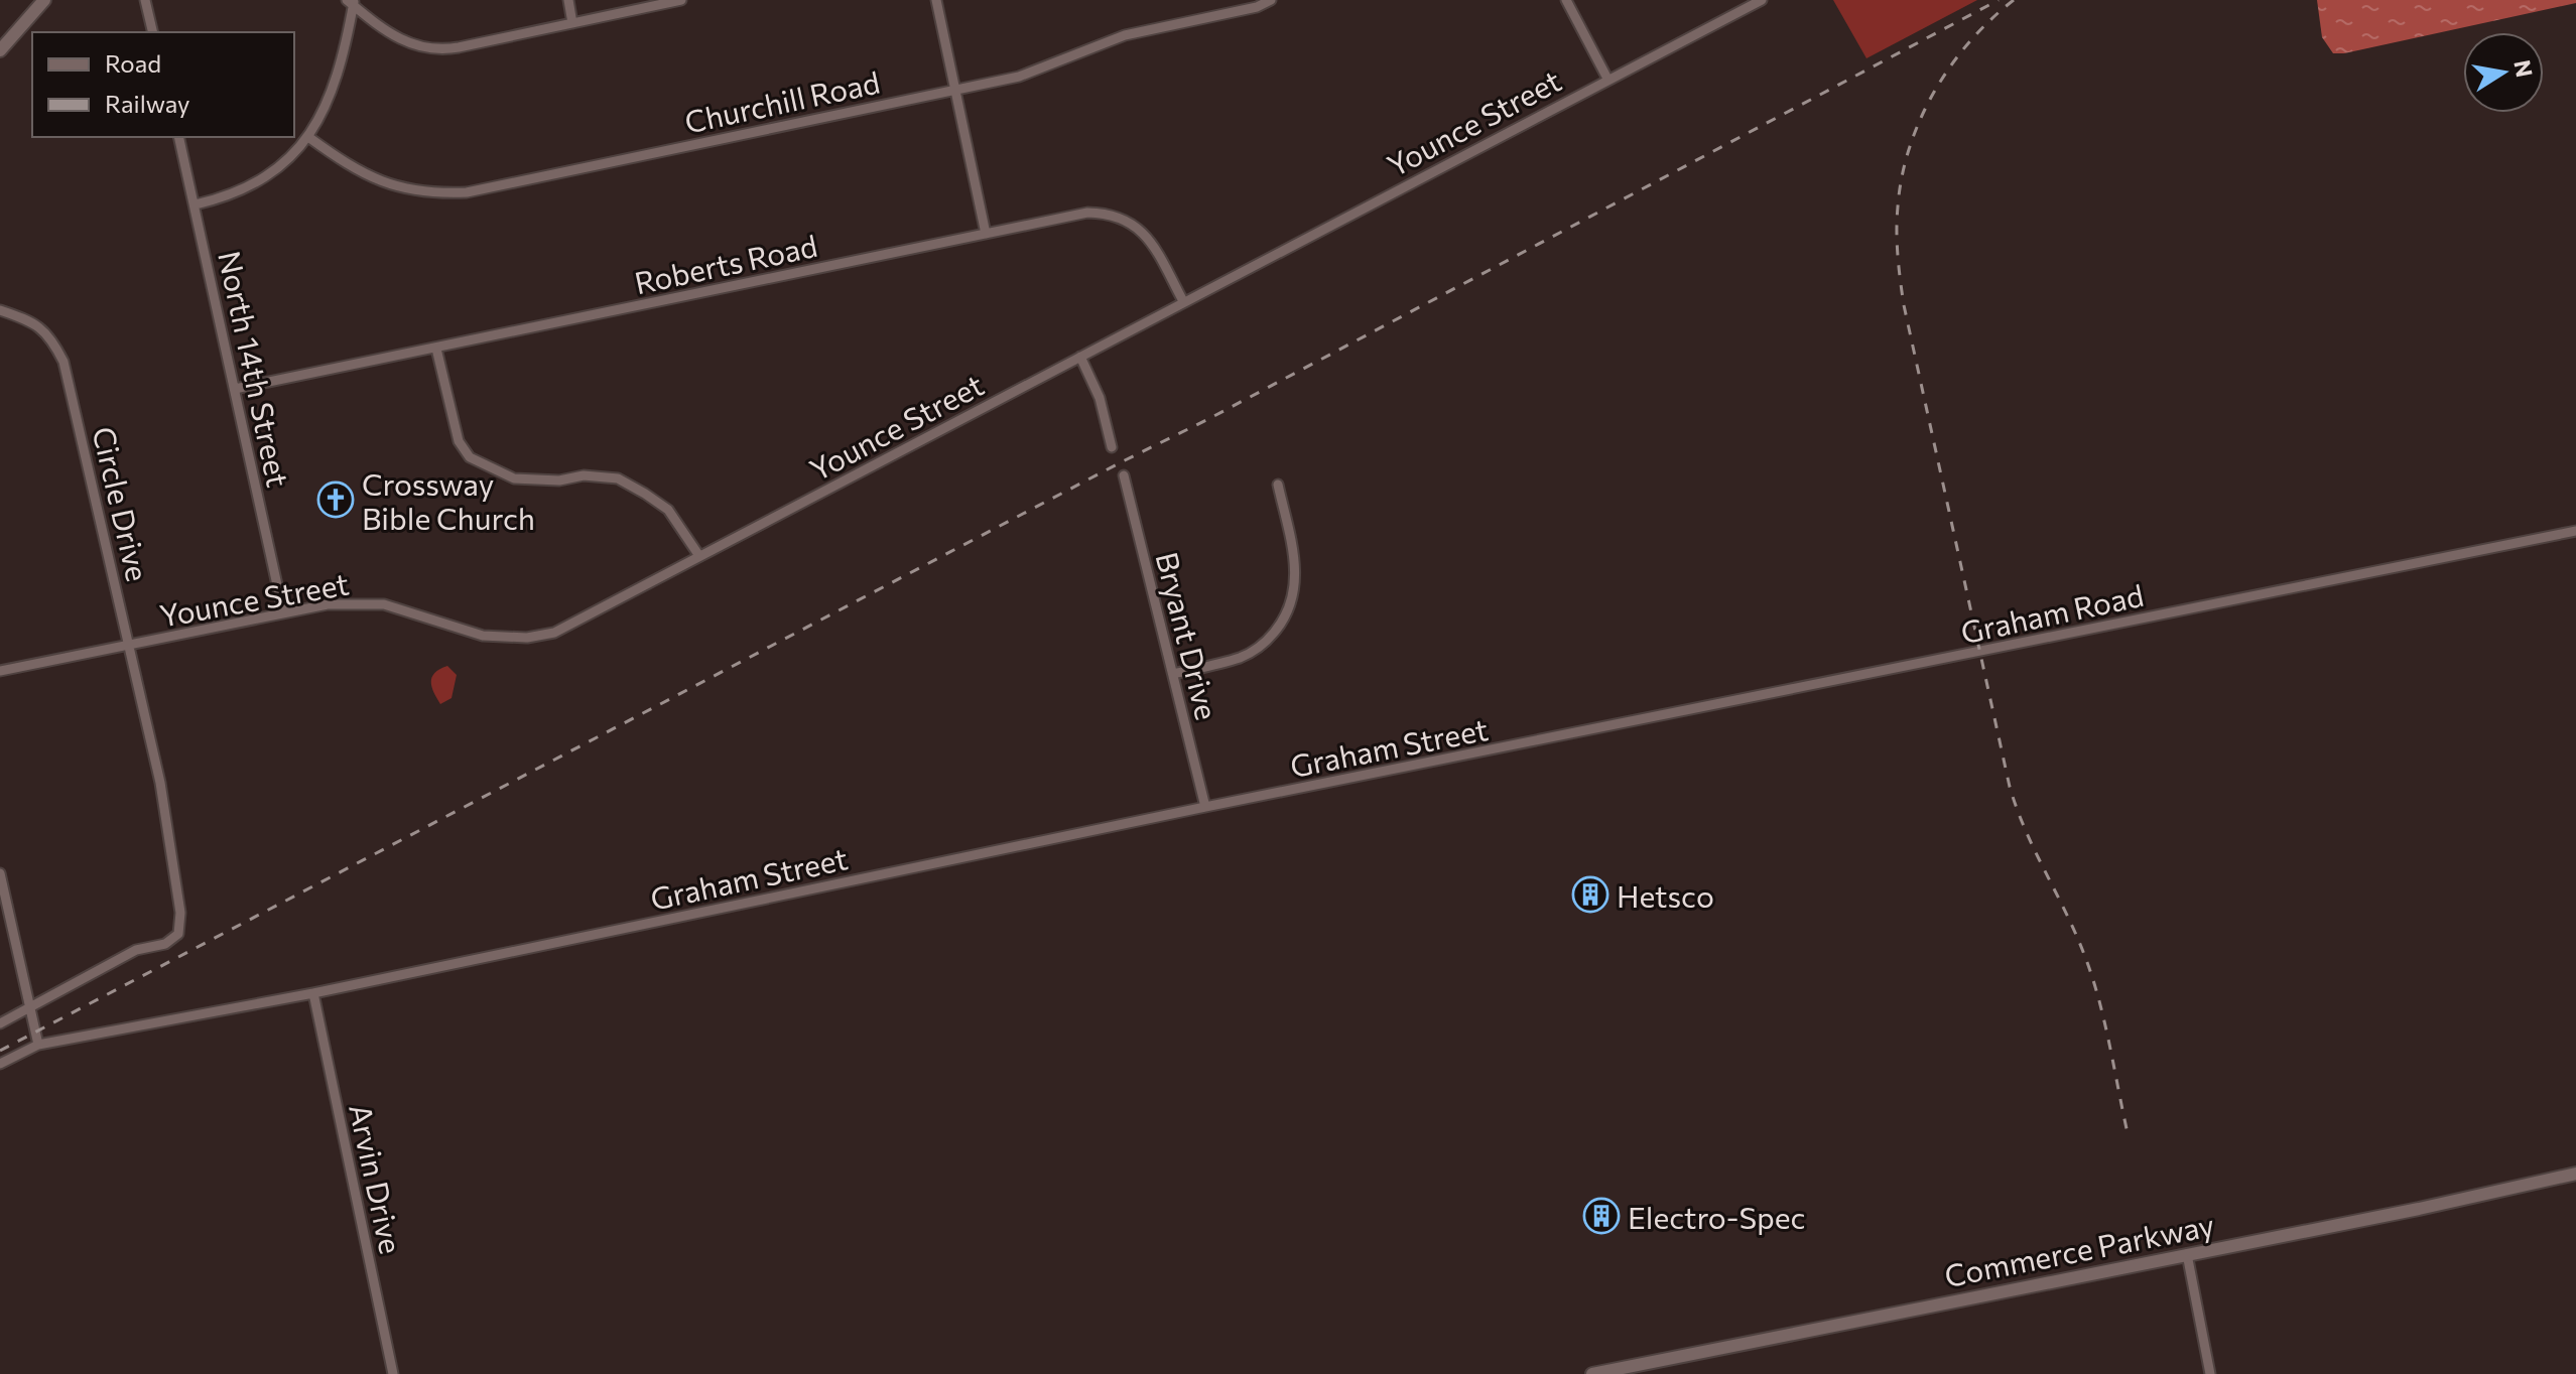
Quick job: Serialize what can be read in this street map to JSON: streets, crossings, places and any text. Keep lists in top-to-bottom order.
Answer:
{
  "streets": {
    "street": [
      "Churchill Road",
      "Younce Street",
      "Roberts Road",
      "North 14th Street",
      "Circle Drive",
      "Graham Road",
      "Bryant Drive",
      "Graham Street",
      "Arvin Drive",
      "Commerce Parkway"
    ]
  },
  "crossings": [
    ["Younce Street", "Roberts Road"],
    ["Younce Street", "North 14th Street"],
    ["Younce Street", "Circle Drive"],
    ["Roberts Road", "North 14th Street"],
    ["Graham Road", "Graham Street"],
    ["Bryant Drive", "Graham Street"],
    ["Graham Street", "Arvin Drive"]
  ],
  "places": {
    "church": ["Crossway Bible Church"],
    "building": ["Hetsco", "Electro-Spec"]
  },
  "legend": ["Road", "Railway"],
  "north": "right"
}
